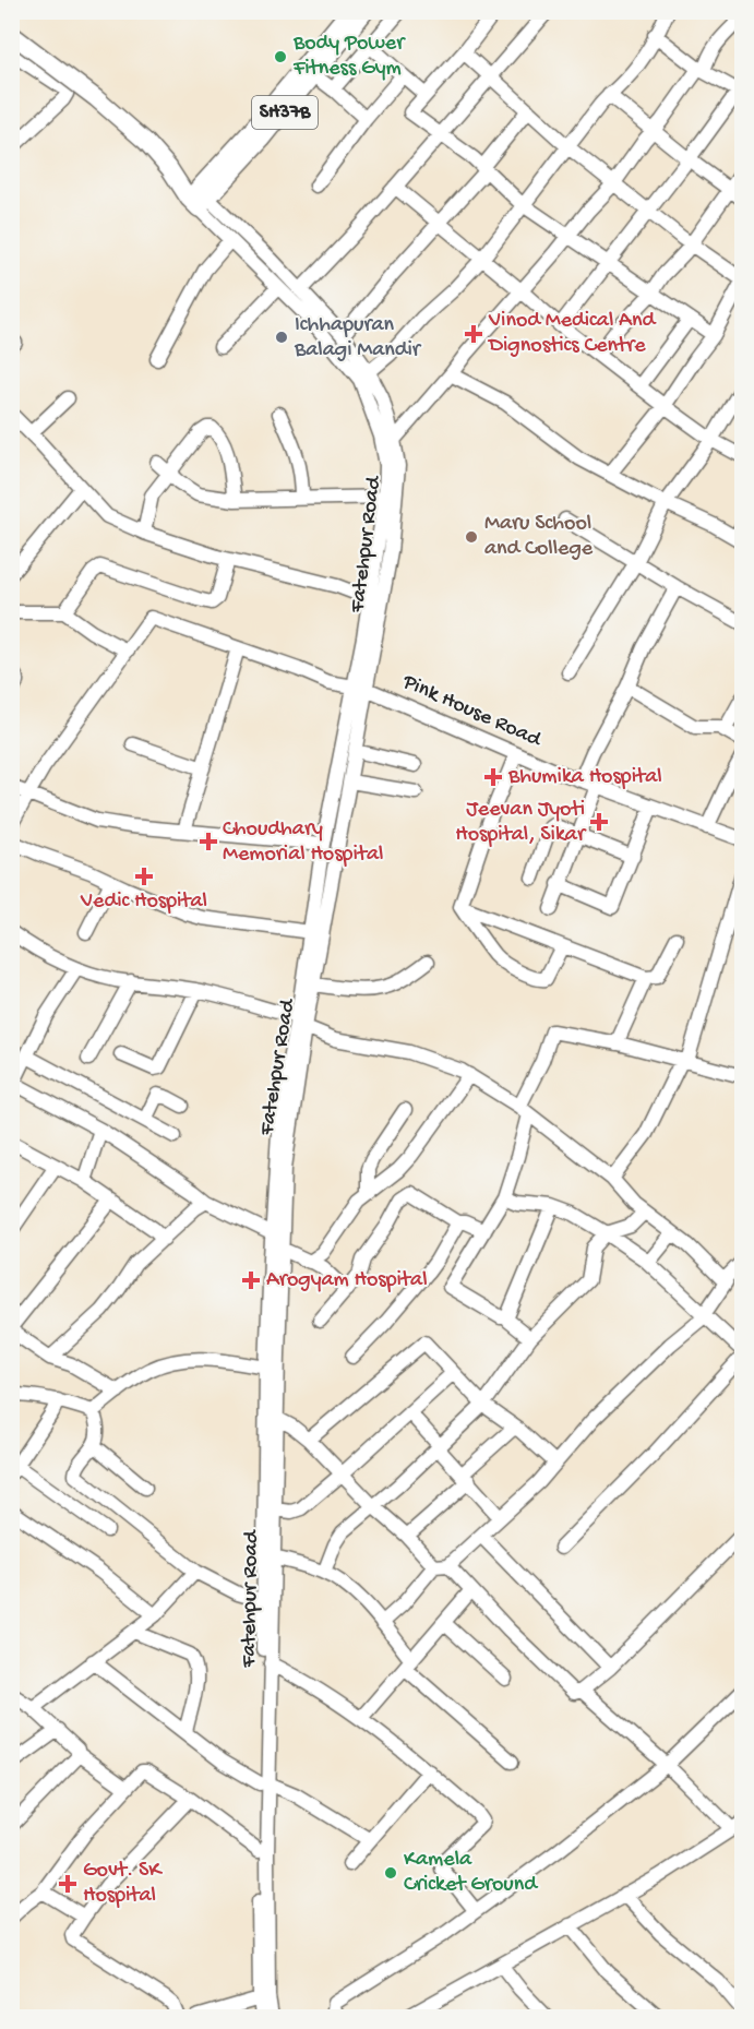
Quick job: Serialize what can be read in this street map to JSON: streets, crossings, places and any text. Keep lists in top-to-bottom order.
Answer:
{
  "streets": {
    "main road": ["SH37B"],
    "street": ["Fatehpur Road", "Pink House Road"]
  },
  "crossings": [
    ["SH37B", "Fatehpur Road"],
    ["Fatehpur Road", "Pink House Road"]
  ],
  "places": {
    "other": [
      "Body Power Fitness Gym",
      "Ichhapuran Balagi Mandir",
      "Maru School and College",
      "Kamela Cricket Ground"
    ],
    "health": [
      "Vinod Medical And Dignostics Centre",
      "Bhumika Hospital",
      "Jeevan Jyoti Hospital, Sikar",
      "Choudhary Memorial Hospital",
      "Vedic Hospital",
      "Arogyam Hospital",
      "Govt. SK Hospital"
    ]
  }
}
